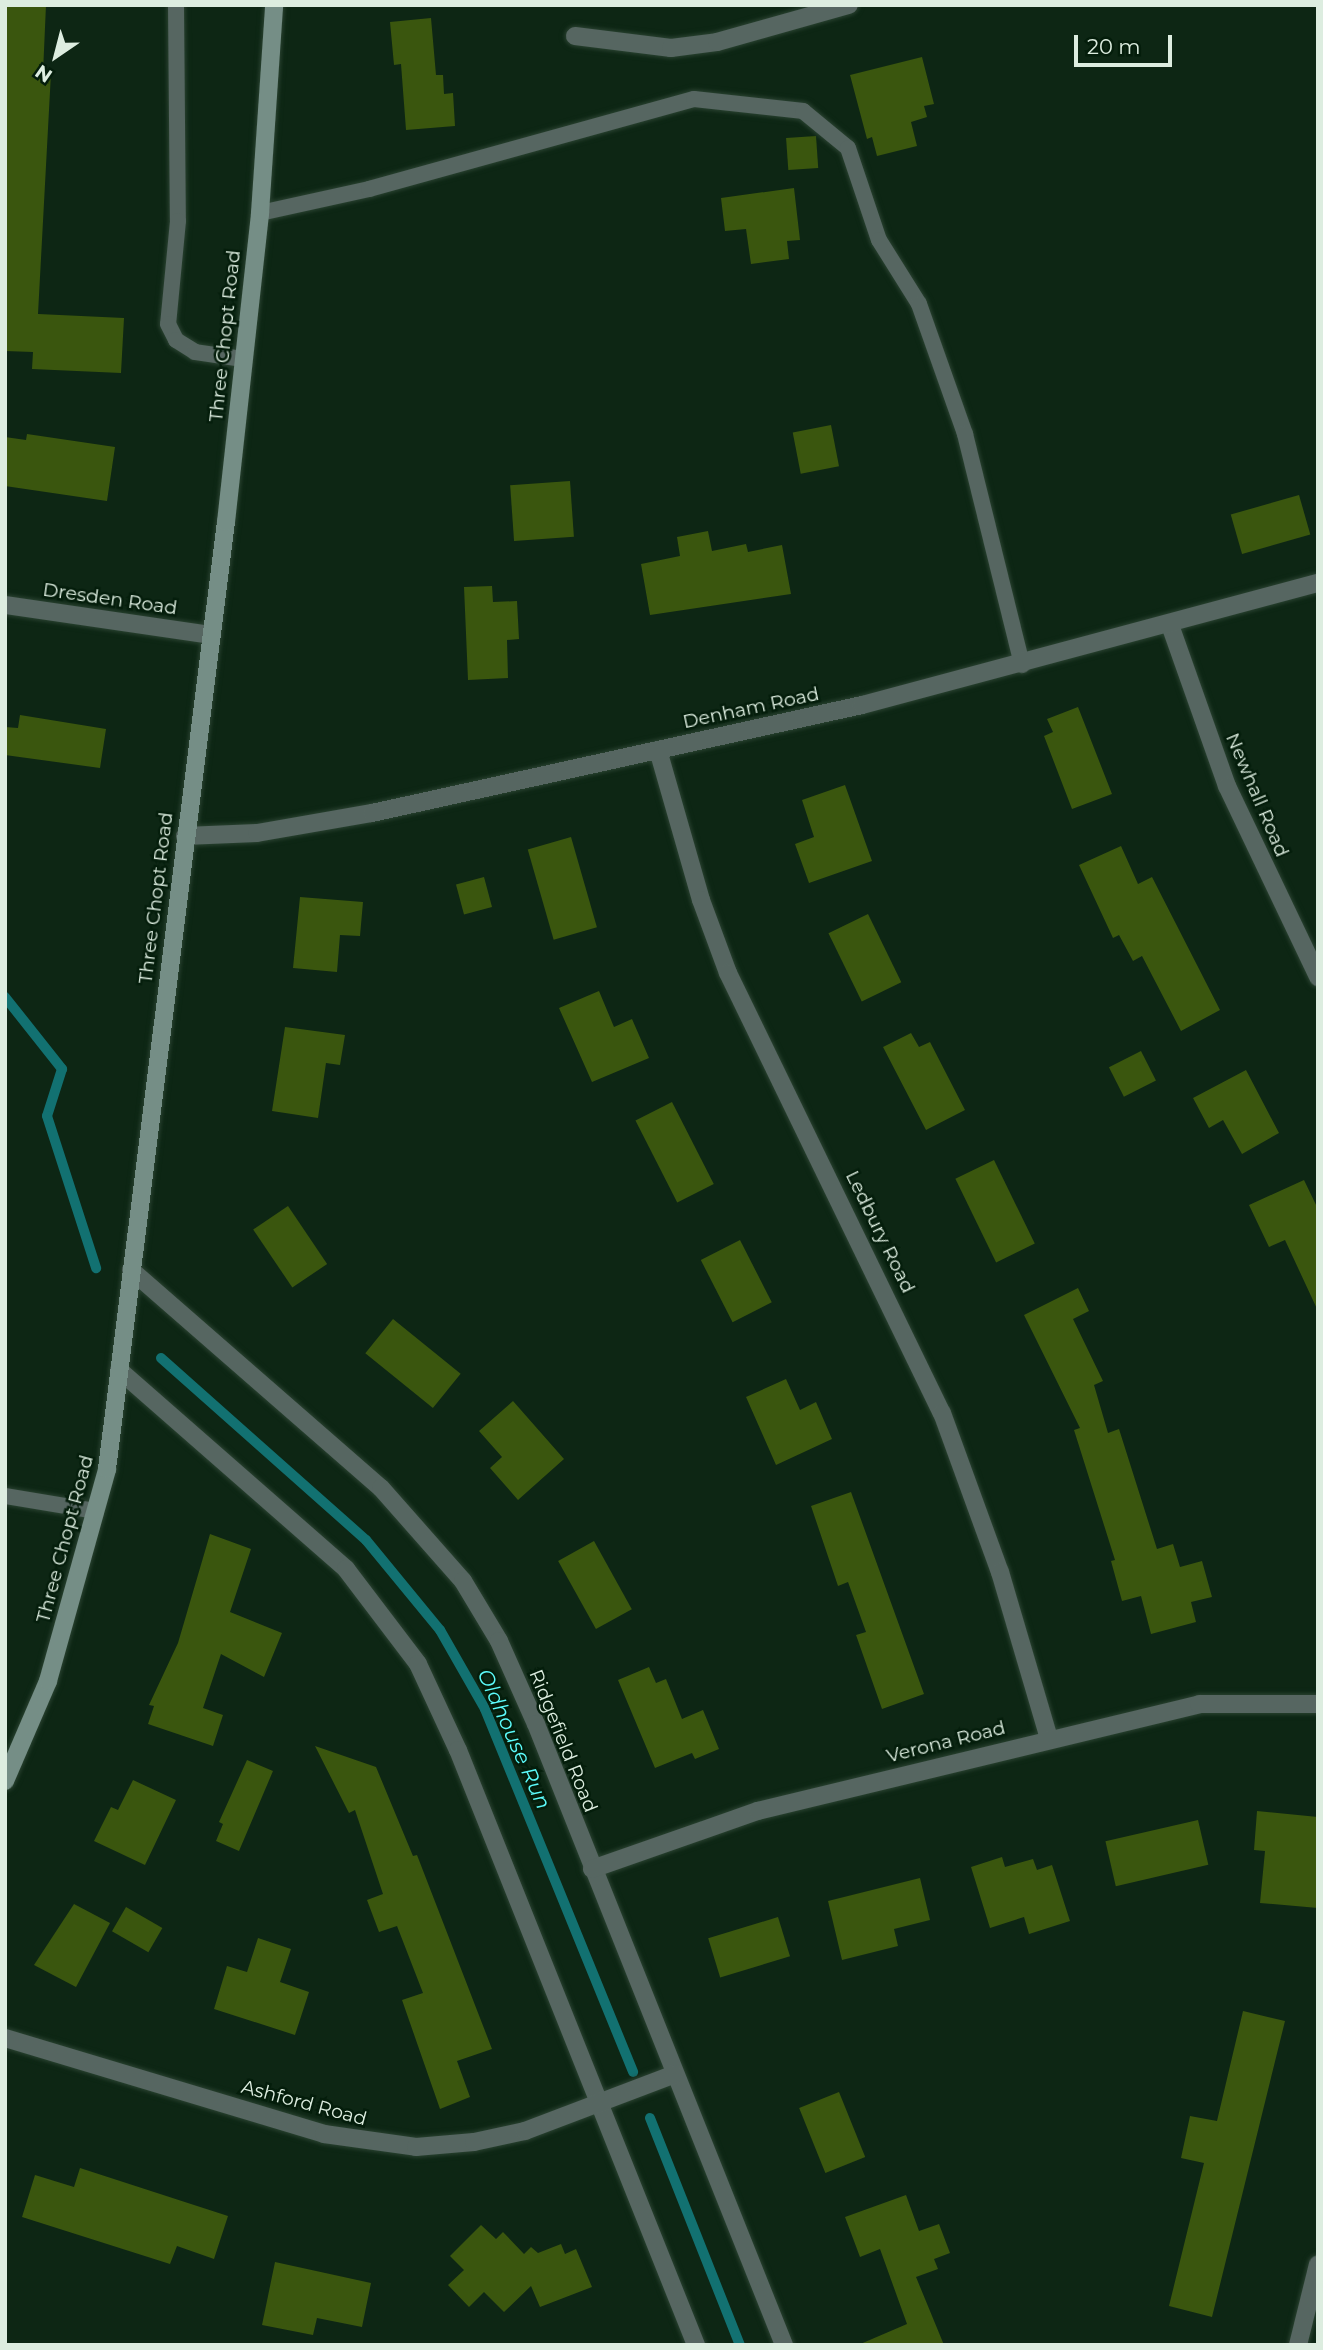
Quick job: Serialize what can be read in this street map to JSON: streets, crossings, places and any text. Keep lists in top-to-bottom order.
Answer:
{
  "streets": {
    "main road": ["Three Chopt Road"],
    "street": [
      "Dresden Road",
      "Denham Road",
      "Newhall Road",
      "Ledbury Road",
      "Ridgefield Road",
      "Verona Road",
      "Ashford Road"
    ]
  },
  "crossings": [
    ["Three Chopt Road", "Dresden Road"],
    ["Three Chopt Road", "Denham Road"],
    ["Three Chopt Road", "Ridgefield Road"],
    ["Denham Road", "Newhall Road"],
    ["Denham Road", "Ledbury Road"],
    ["Ledbury Road", "Verona Road"],
    ["Ridgefield Road", "Verona Road"],
    ["Ridgefield Road", "Ashford Road"]
  ],
  "water": ["Oldhouse Run"],
  "scale_bar": "20 m",
  "north": "bottom left"
}
